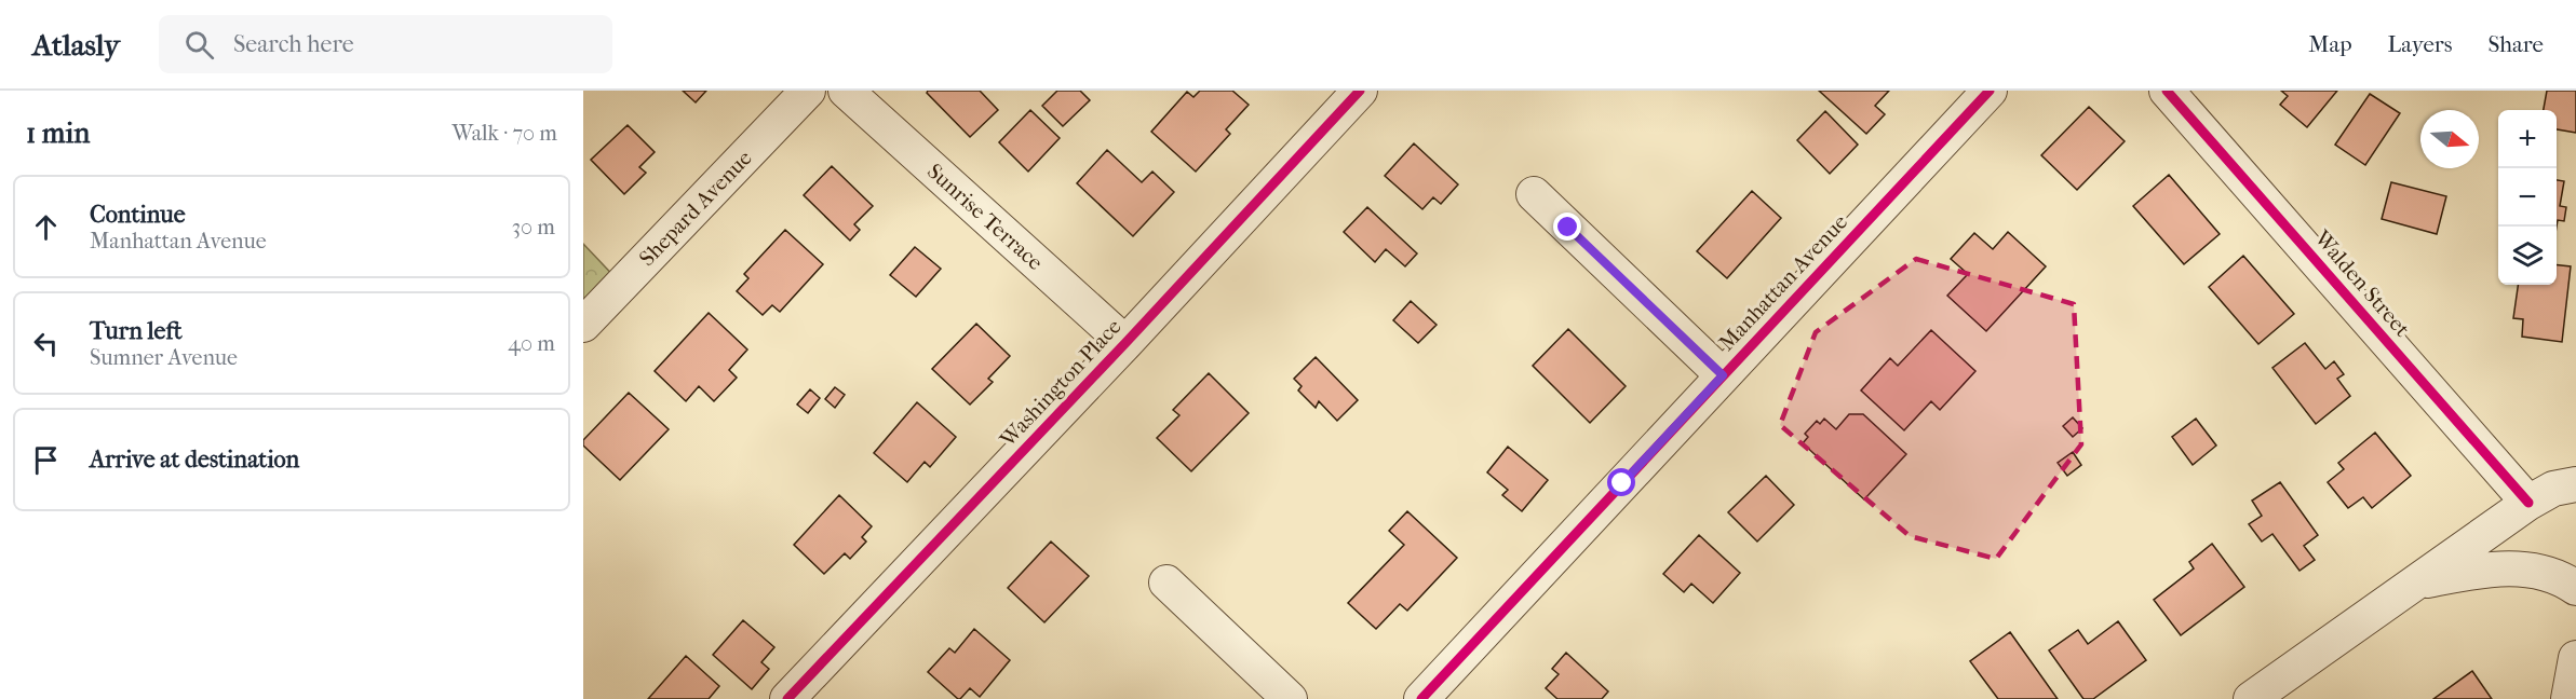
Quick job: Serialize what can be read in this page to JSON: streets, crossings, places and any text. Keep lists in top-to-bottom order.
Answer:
{
  "streets": {
    "street": [
      "Shepard Avenue",
      "Sunrise Terrace",
      "Manhattan Avenue",
      "Walden Street",
      "Washington Place"
    ]
  },
  "crossings": [
    ["Sunrise Terrace", "Washington Place"]
  ],
  "north": "right",
  "page": {
    "header": "Atlasly",
    "search": "Search here",
    "nav": ["Map", "Layers", "Share"],
    "heading": ["1 min", "Walk · 70 m"],
    "map_buttons": ["+", "−"],
    "list": [
      ["Continue", "Manhattan Avenue", "30 m"],
      ["Turn left", "Sumner Avenue", "40 m"],
      "Arrive at destination"
    ]
  }
}
